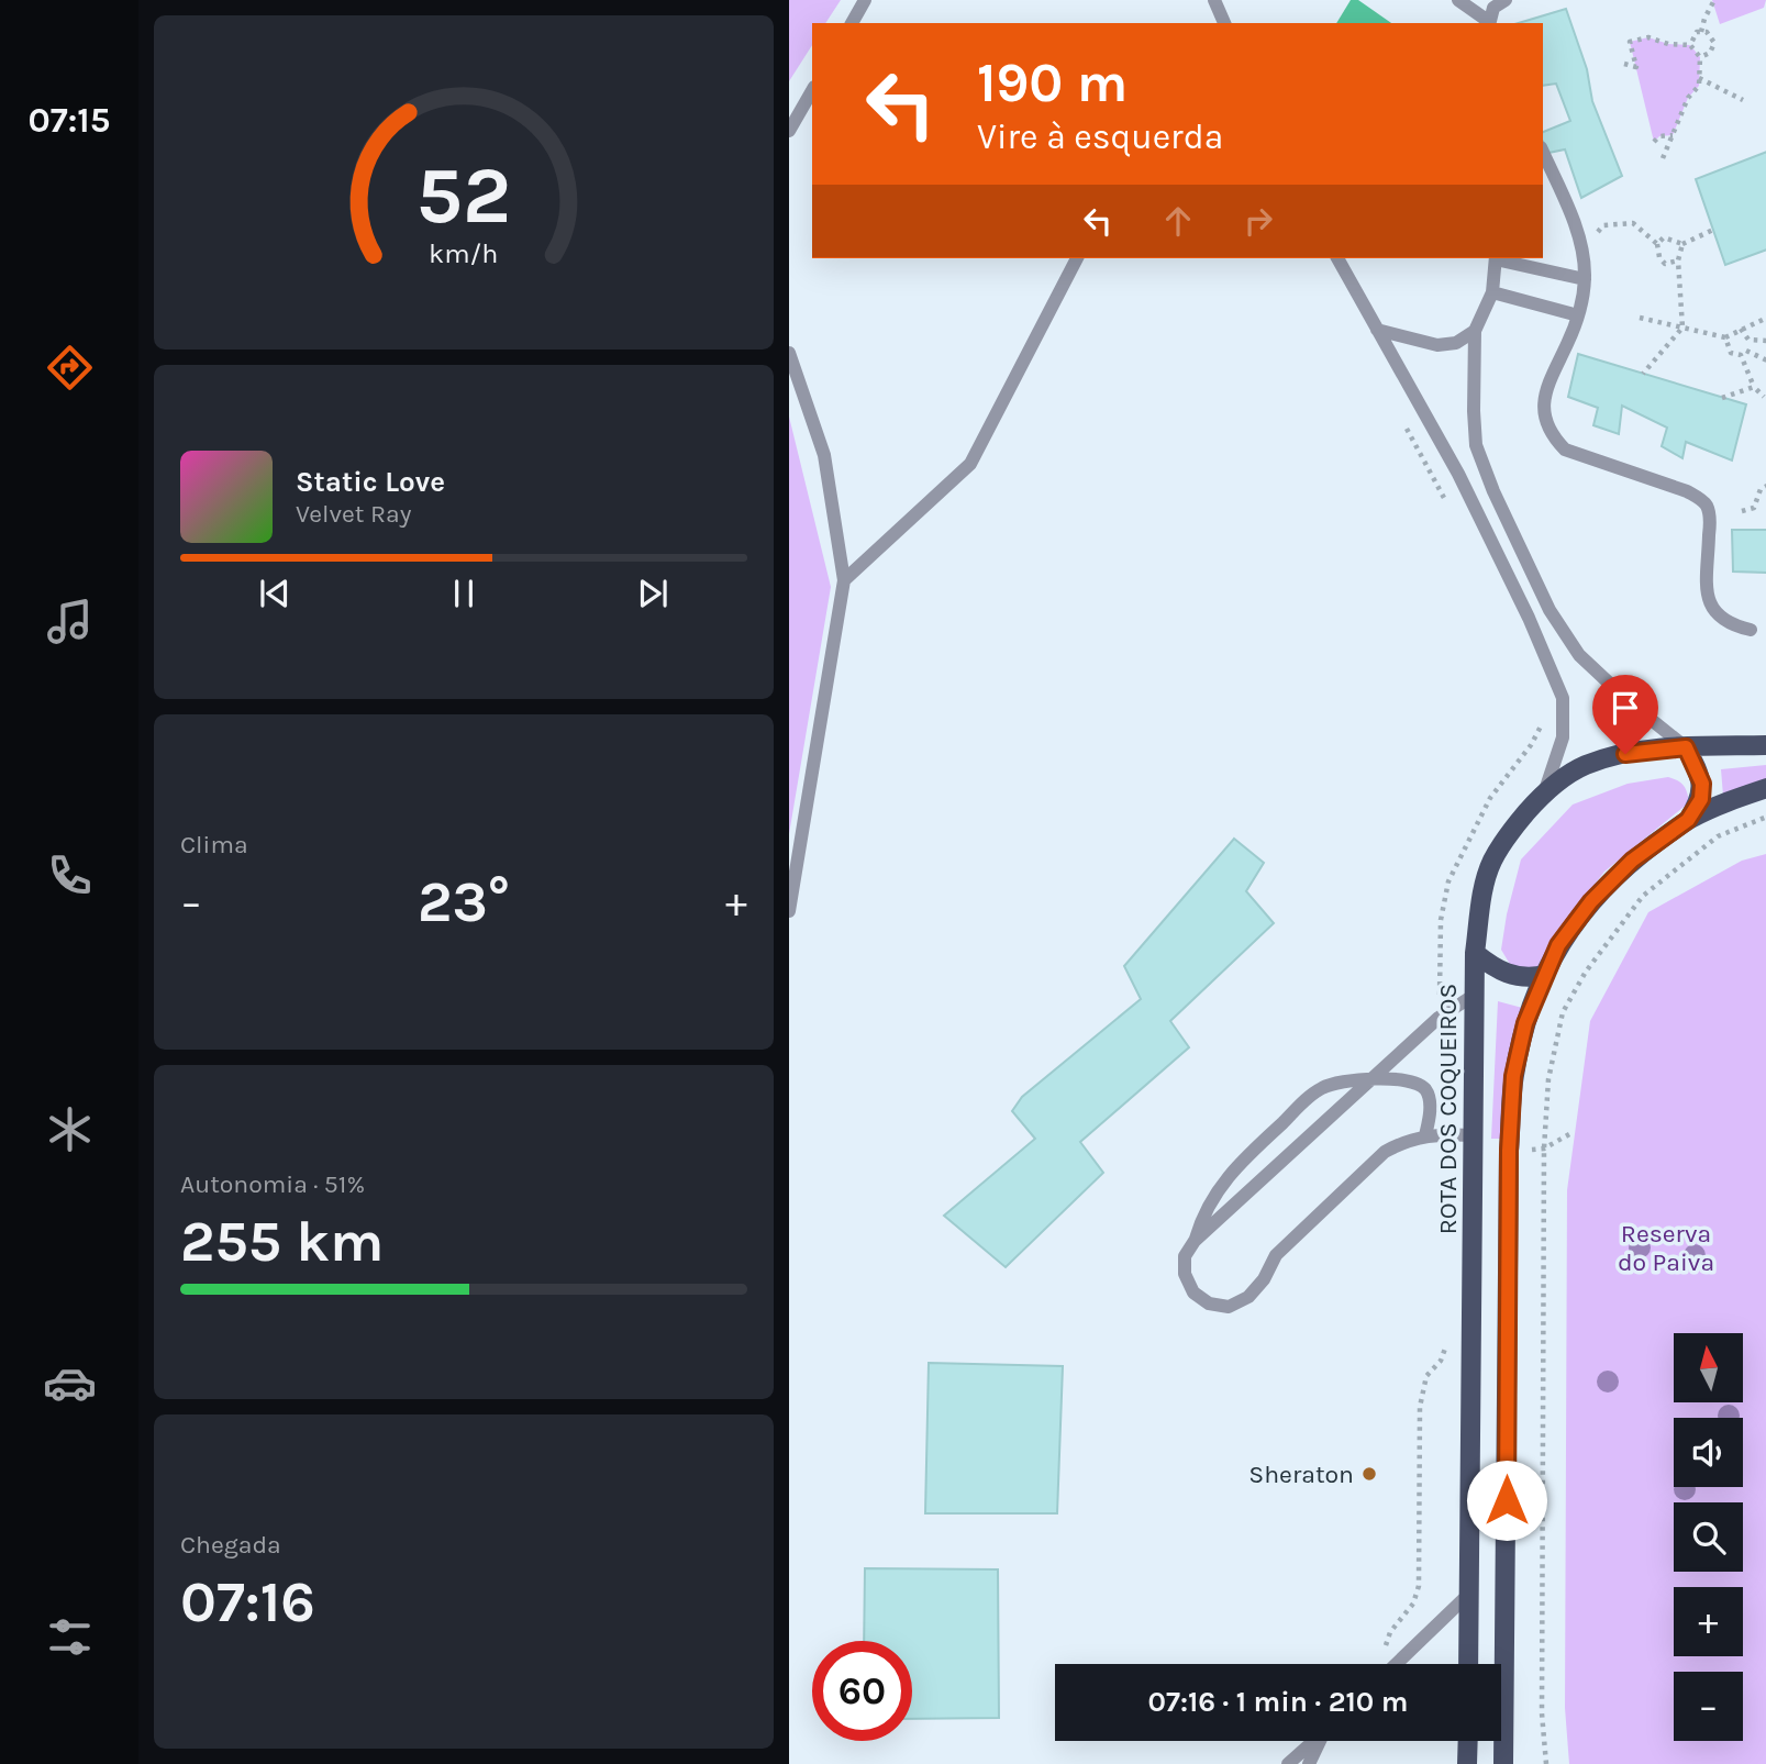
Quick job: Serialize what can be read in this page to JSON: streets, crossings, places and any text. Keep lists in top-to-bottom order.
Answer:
{
  "streets": {
    "main road": ["ROTA DOS COQUEIROS"]
  },
  "parks": ["Reserva do Paiva"],
  "places": ["Sheraton"],
  "north": "top",
  "page": {
    "tabs": "07:15",
    "turn": ["190 m", "Vire à esquerda"],
    "song": ["Static Love", "Velvet Ray"],
    "tile": [
      "Clima",
      ["Autonomia · 51%", "255 km"],
      ["Chegada", "07:16"]
    ],
    "heat": ["−", "23°", "+"],
    "map_buttons": ["+", "−"],
    "limit": "60",
    "trip": "07:16 · 1 min · 210 m",
    "gauge": ["52", "km/h"]
  }
}
